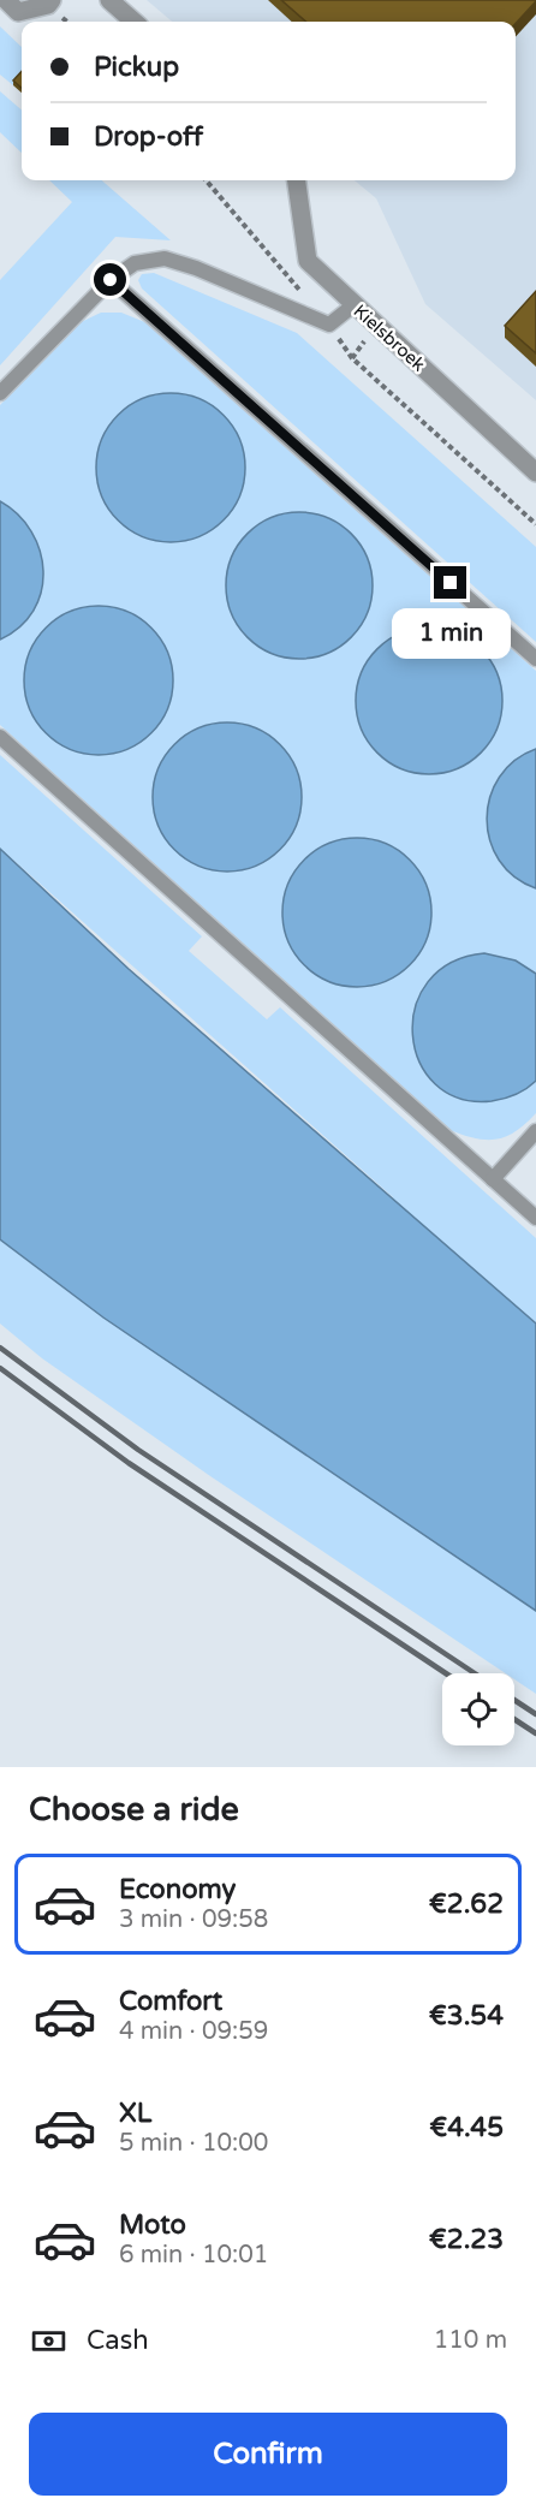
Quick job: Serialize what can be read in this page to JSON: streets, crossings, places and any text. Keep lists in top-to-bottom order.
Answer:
{
  "streets": {
    "street": ["Kielsbroek"]
  },
  "page": {
    "banner": ["Pickup", "Drop-off"],
    "bubble": "1 min",
    "heading": "Choose a ride",
    "list": [
      {
        "name": "Economy",
        "note": "3 min · 09:58",
        "value": "€2.62"
      },
      {
        "name": "Comfort",
        "note": "4 min · 09:59",
        "value": "€3.54"
      },
      {
        "name": "XL",
        "note": "5 min · 10:00",
        "value": "€4.45"
      },
      {
        "name": "Moto",
        "note": "6 min · 10:01",
        "value": "€2.23"
      }
    ],
    "pay": ["Cash", "110 m"],
    "buttons": "Confirm"
  }
}
